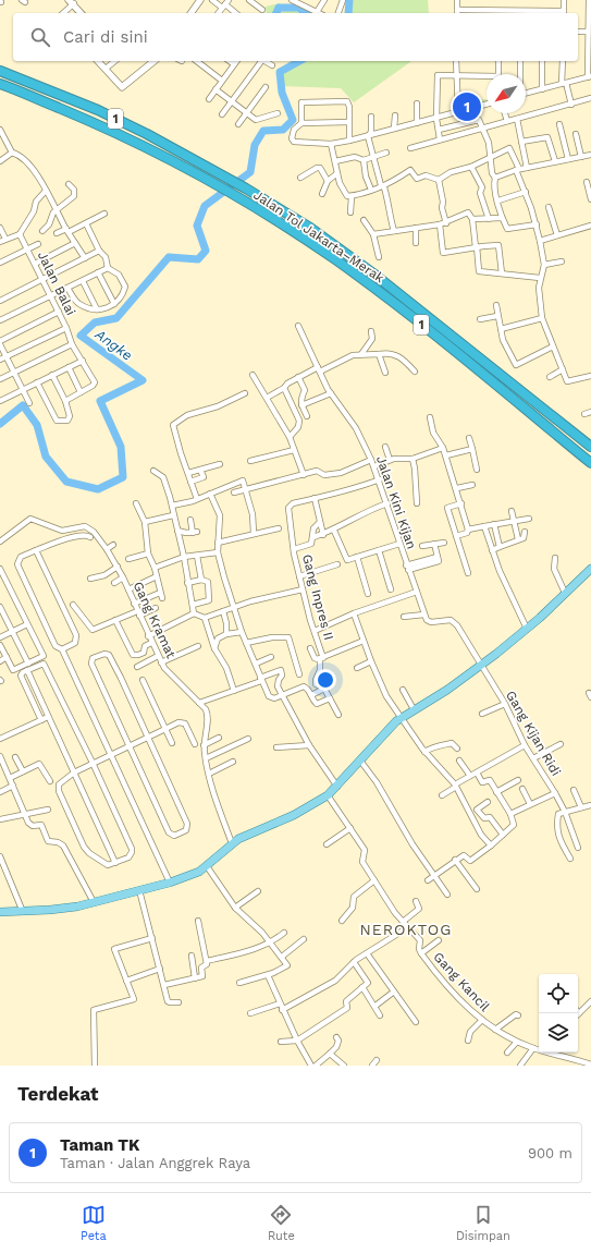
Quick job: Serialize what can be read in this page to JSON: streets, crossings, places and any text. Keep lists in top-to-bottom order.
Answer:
{
  "streets": {
    "highway": ["1", "Jalan Tol Jakarta–Merak"],
    "street": [
      "Jalan Balai",
      "Jalan Kini Kijan",
      "Gang Inpres II",
      "Gang Kramat",
      "Gang Kijan Ridi",
      "Gang Kancil"
    ]
  },
  "crossings": [
    ["Jalan Kini Kijan", "Gang Inpres II"]
  ],
  "districts": ["NEROKTOG"],
  "water": ["Angke"],
  "north": "bottom left",
  "page": {
    "search": "Cari di sini",
    "pins": "1",
    "heading": "Terdekat",
    "list": [
      {
        "mark": "1",
        "name": "Taman TK",
        "note": "Taman · Jalan Anggrek Raya",
        "value": "900 m"
      }
    ],
    "nav": ["Peta", "Rute", "Disimpan"]
  }
}
